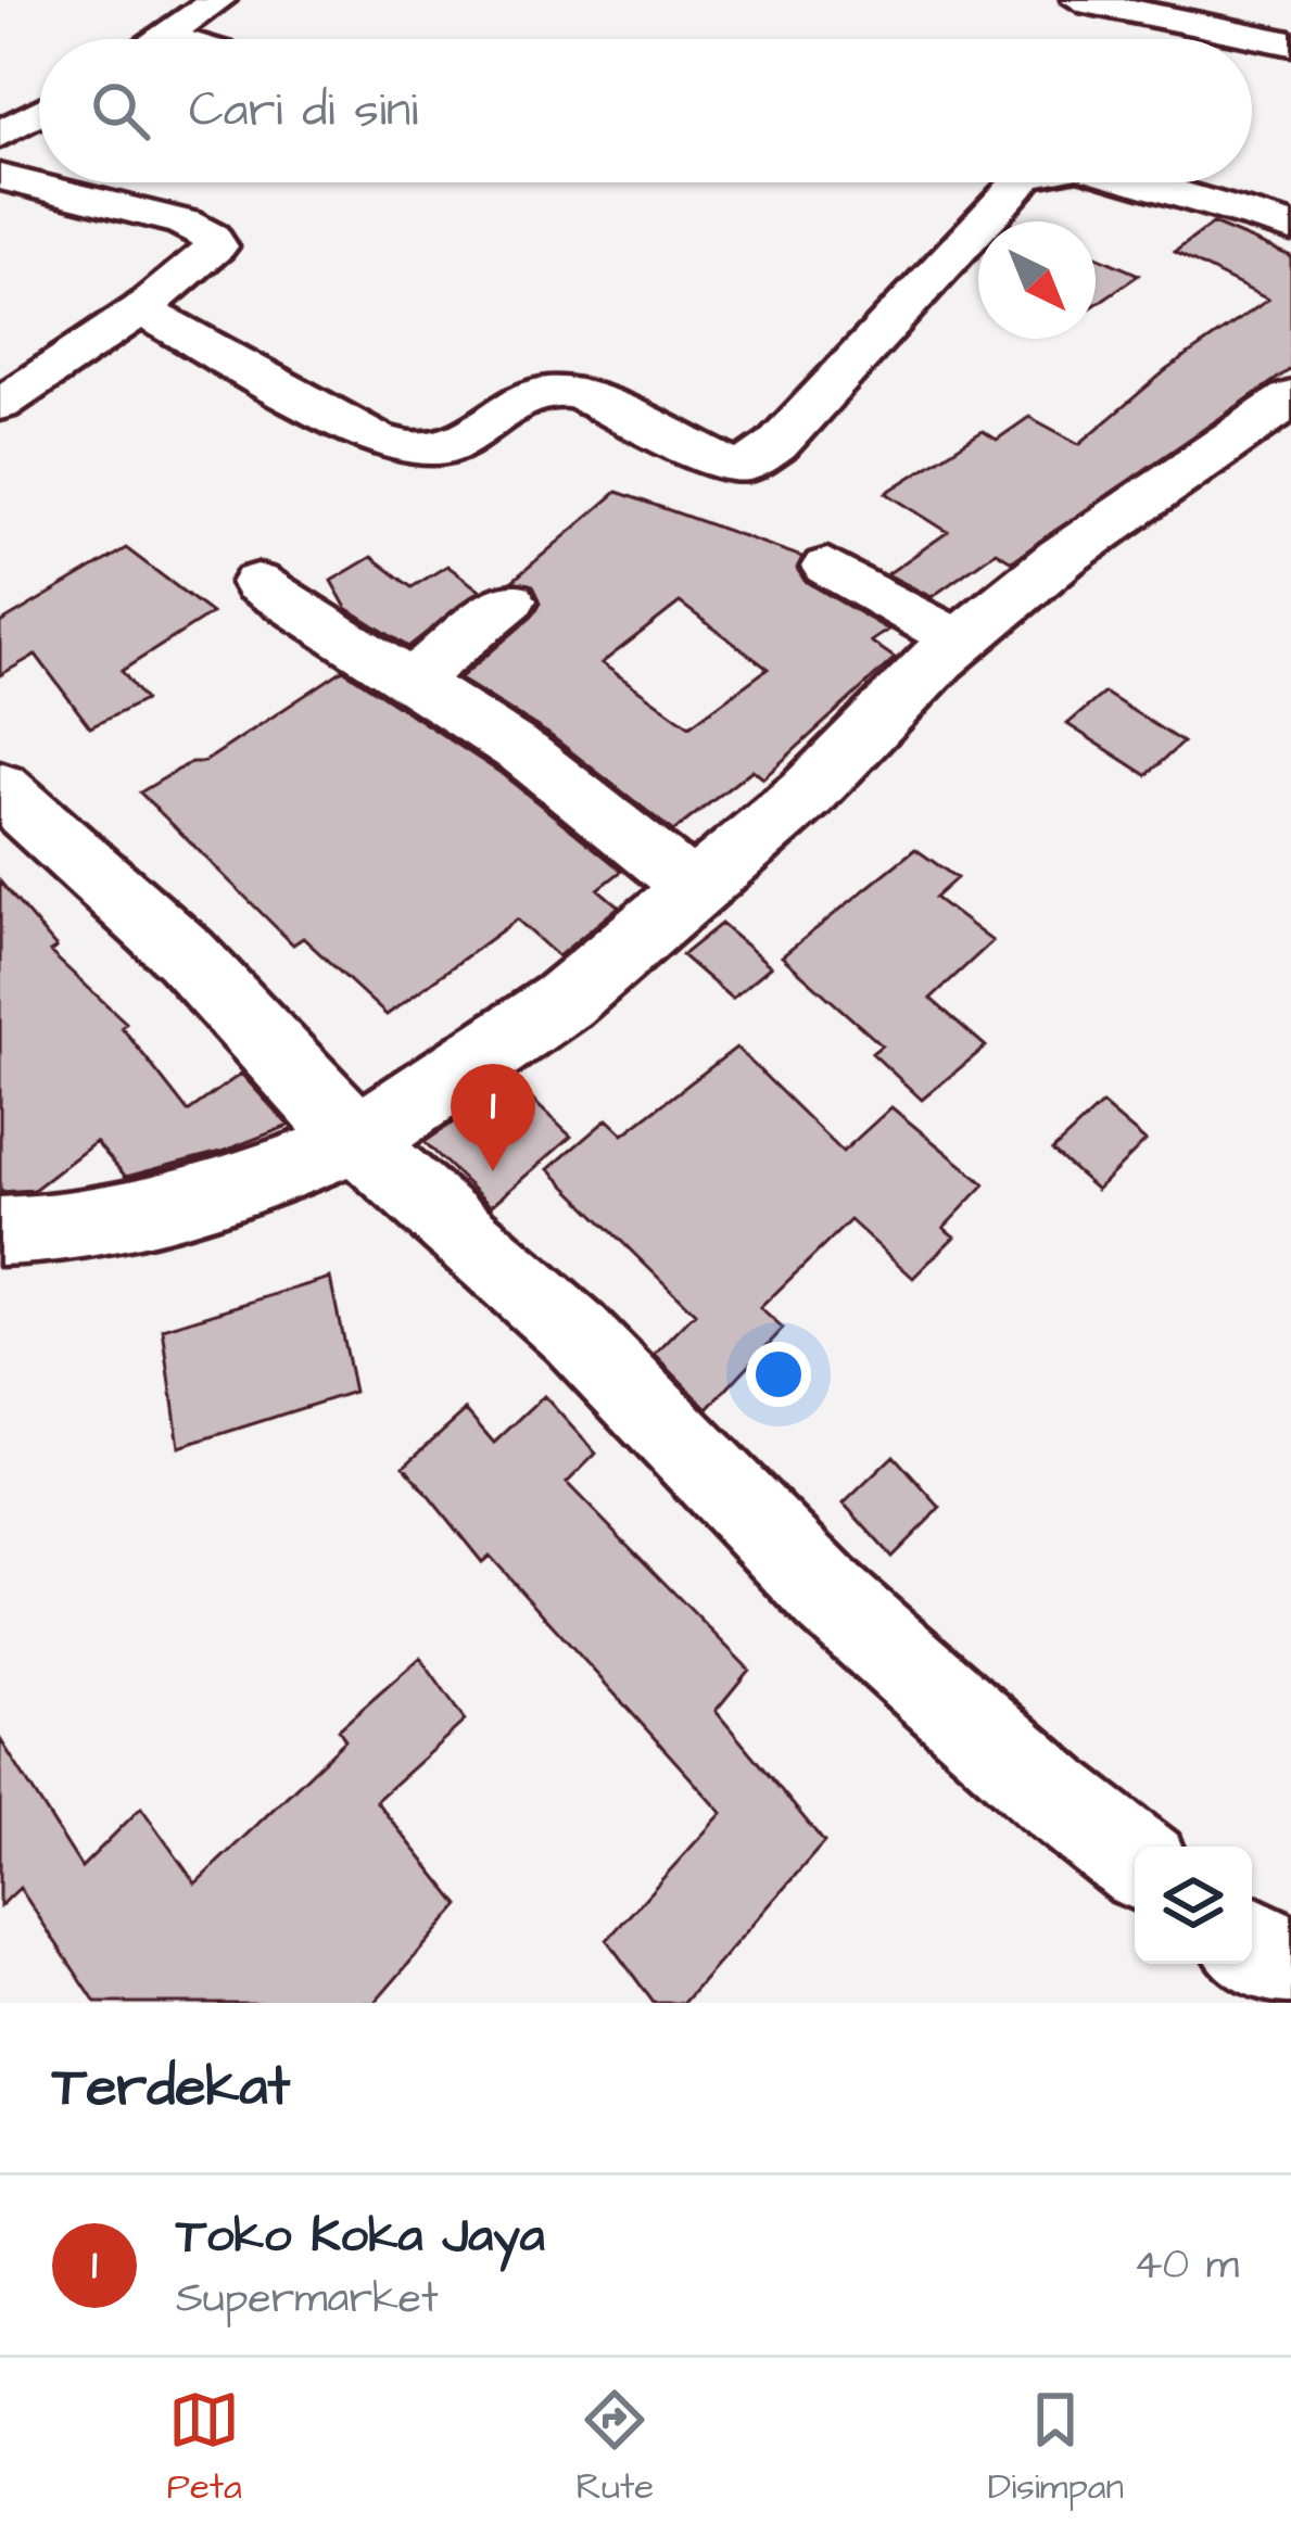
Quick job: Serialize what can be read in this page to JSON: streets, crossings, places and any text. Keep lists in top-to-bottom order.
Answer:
{
  "north": "bottom right",
  "page": {
    "search": "Cari di sini",
    "pins": "1",
    "heading": "Terdekat",
    "list": [
      {
        "mark": "1",
        "name": "Toko Koka Jaya",
        "note": "Supermarket",
        "value": "40 m"
      }
    ],
    "nav": ["Peta", "Rute", "Disimpan"]
  }
}
